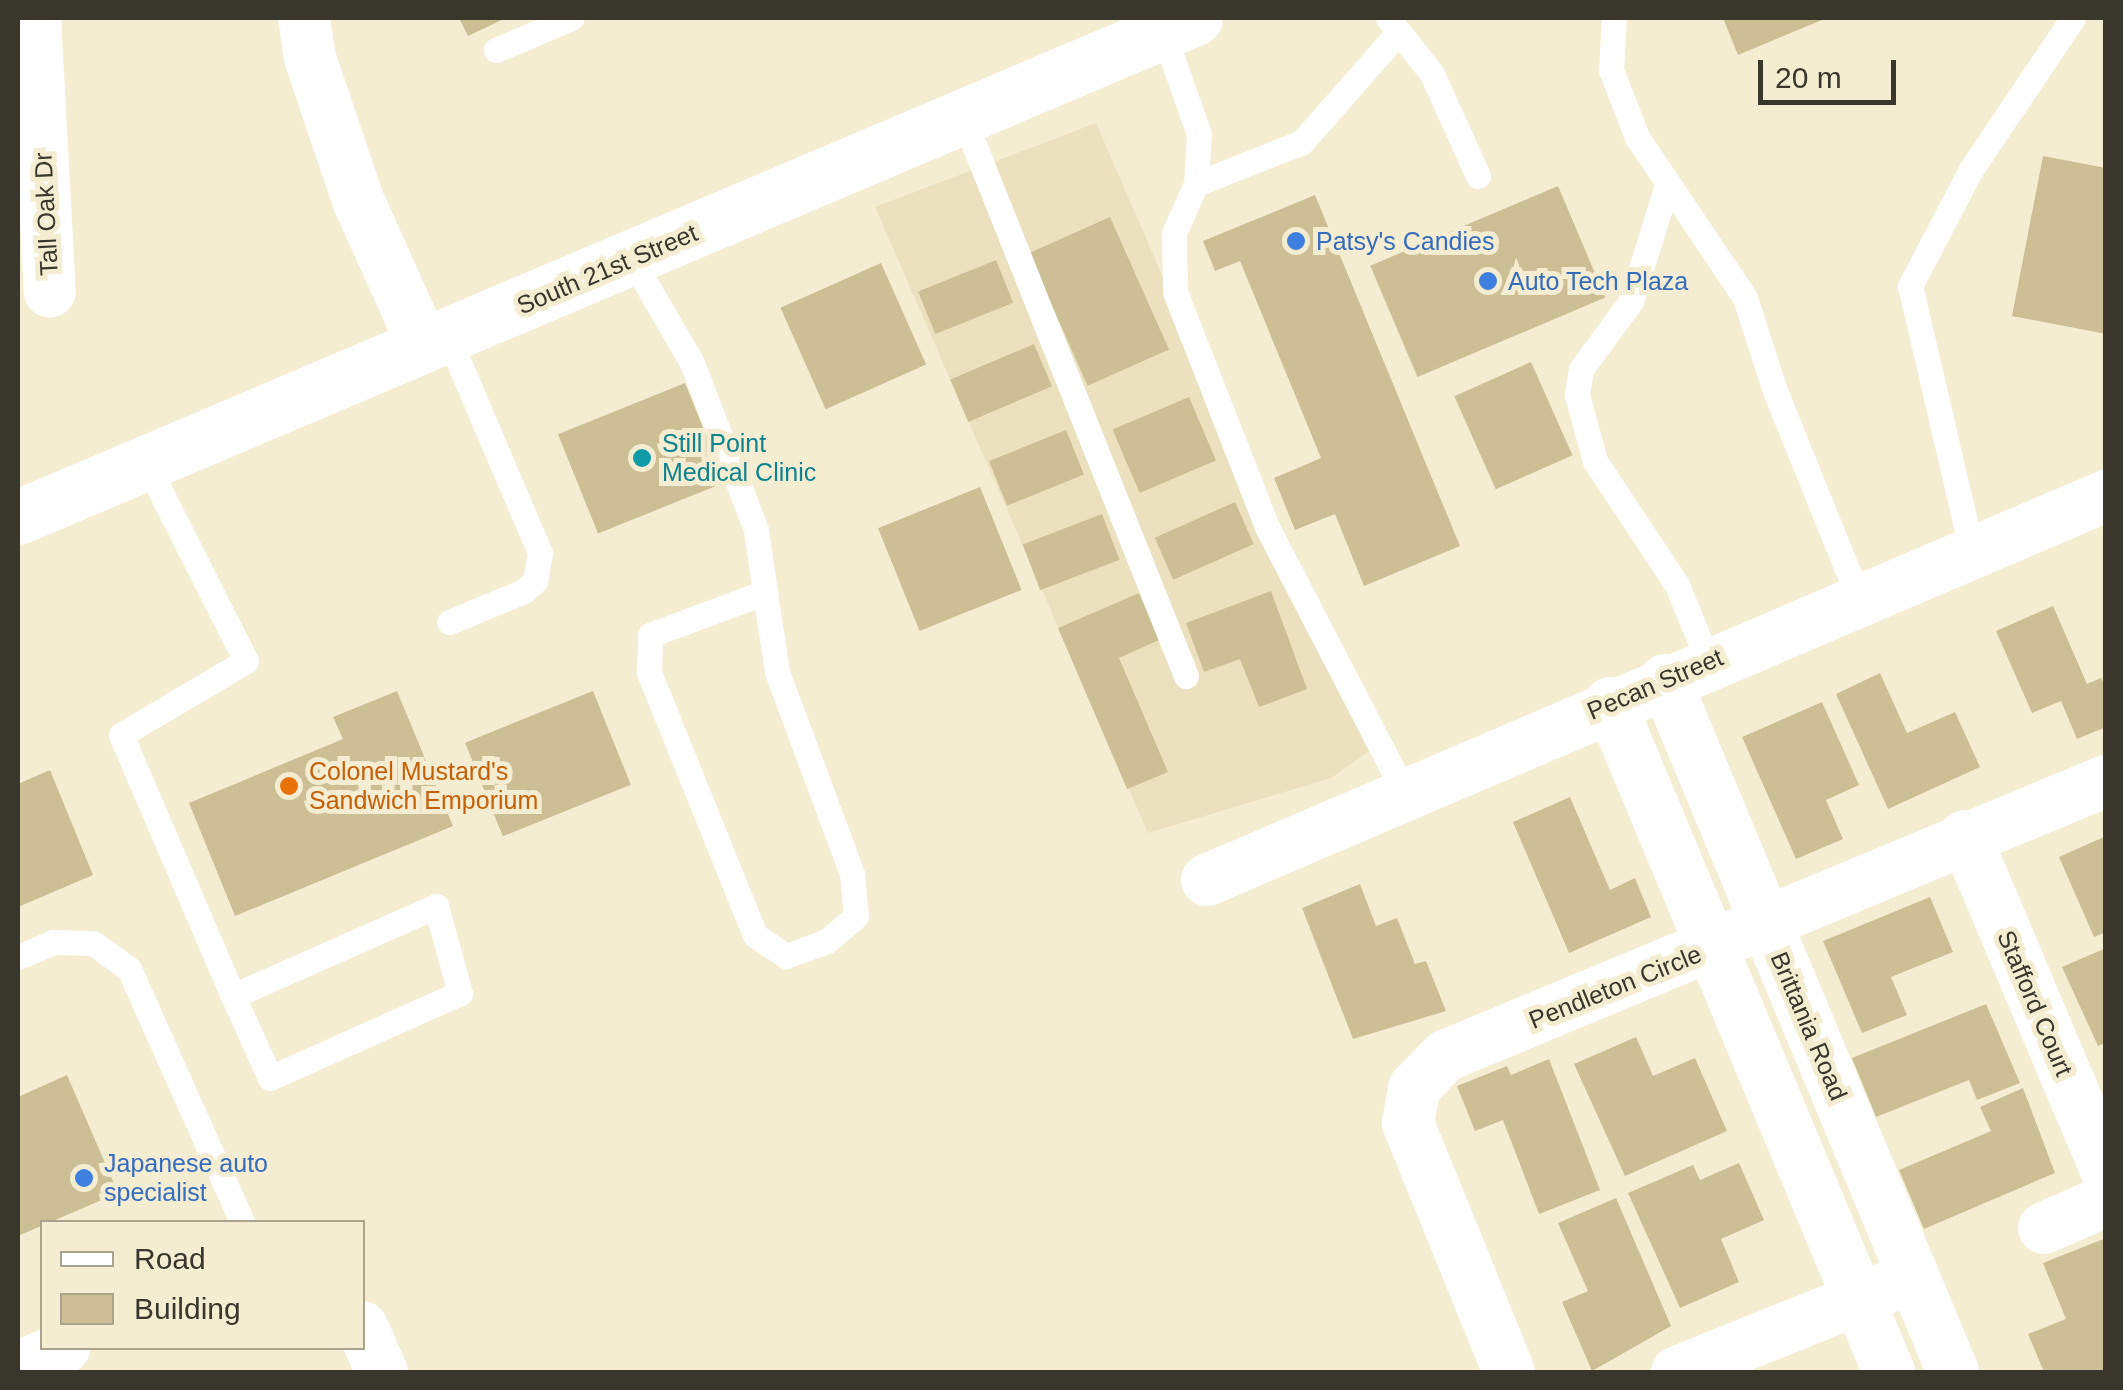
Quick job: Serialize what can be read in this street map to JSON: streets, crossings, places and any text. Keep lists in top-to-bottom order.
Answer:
{
  "streets": {
    "main road": ["South 21st Street"],
    "street": [
      "Tall Oak Dr",
      "Pecan Street",
      "Pendleton Circle",
      "Stafford Court",
      "Brittania Road"
    ]
  },
  "crossings": [
    ["Pecan Street", "Brittania Road"],
    ["Pendleton Circle", "Stafford Court"],
    ["Pendleton Circle", "Brittania Road"]
  ],
  "places": [
    "Patsy's Candies",
    "Auto Tech Plaza",
    "Still Point Medical Clinic",
    "Colonel Mustard's Sandwich Emporium",
    "Japanese auto specialist"
  ],
  "legend": ["Road", "Building"],
  "scale_bar": "20 m"
}
